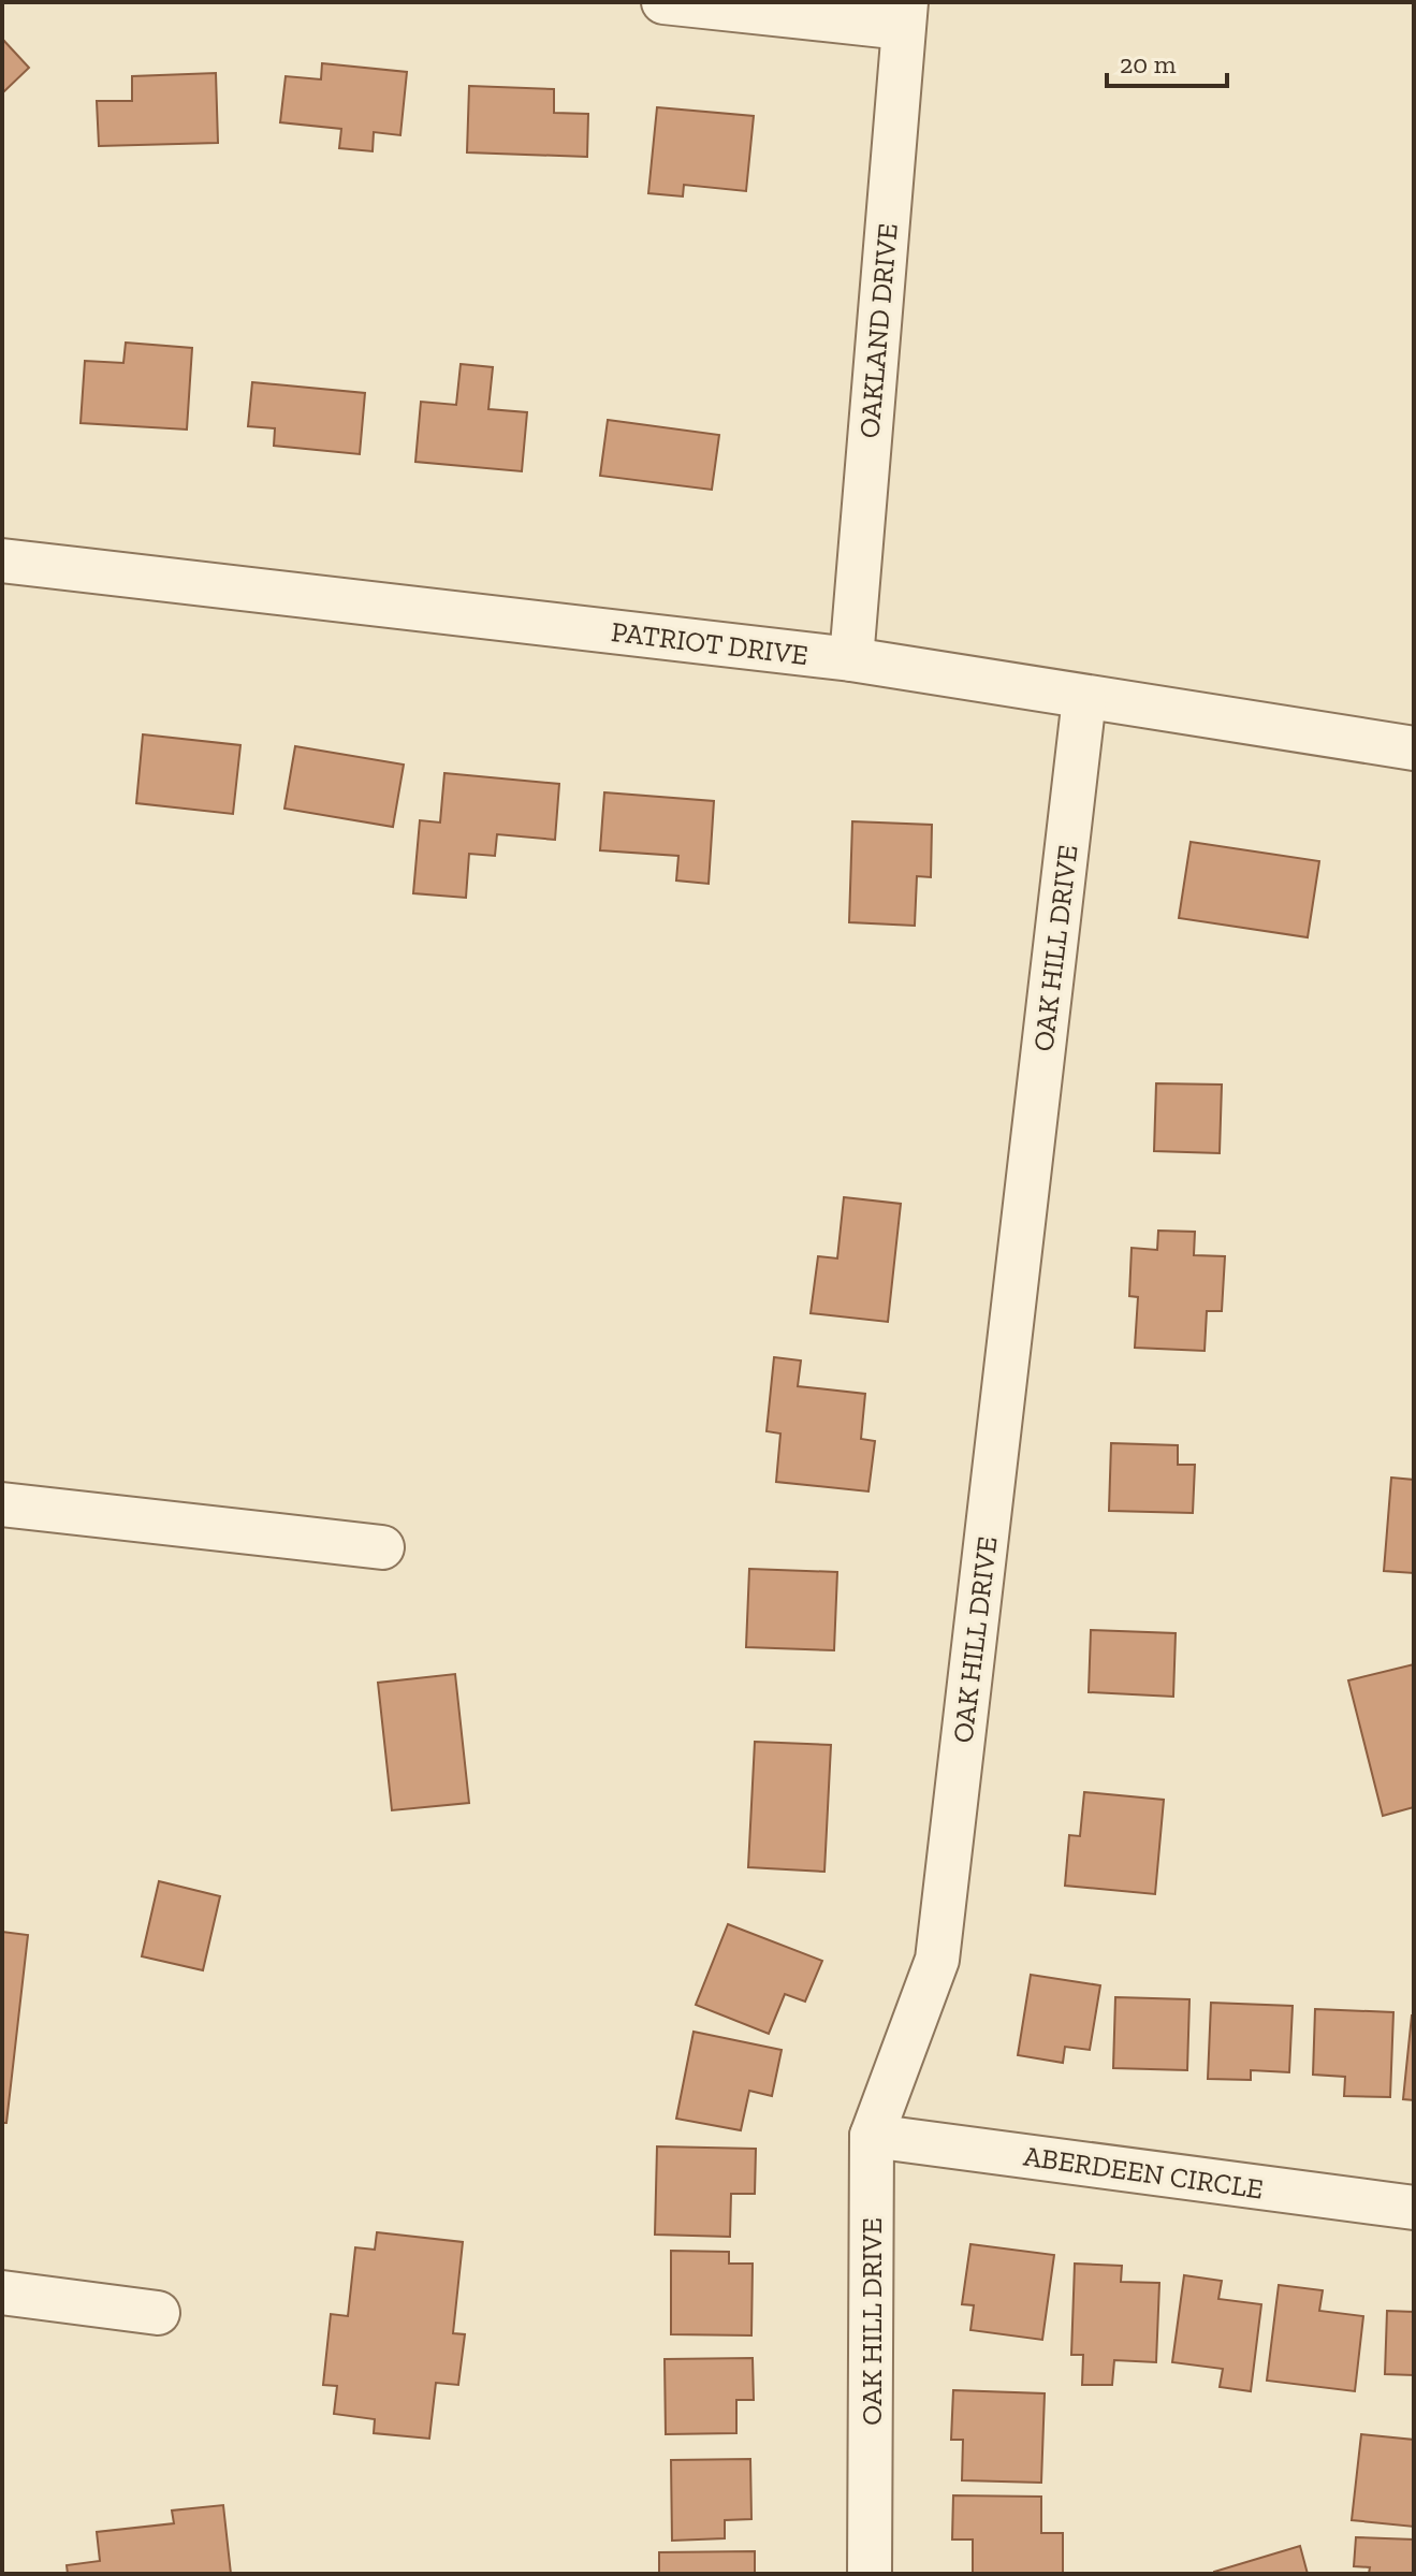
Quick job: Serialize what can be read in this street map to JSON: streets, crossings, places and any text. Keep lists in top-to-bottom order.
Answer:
{
  "streets": {
    "street": [
      "OAKLAND DRIVE",
      "PATRIOT DRIVE",
      "OAK HILL DRIVE",
      "ABERDEEN CIRCLE"
    ]
  },
  "crossings": [
    ["OAKLAND DRIVE", "PATRIOT DRIVE"],
    ["PATRIOT DRIVE", "OAK HILL DRIVE"],
    ["OAK HILL DRIVE", "ABERDEEN CIRCLE"]
  ],
  "scale_bar": "20 m"
}
